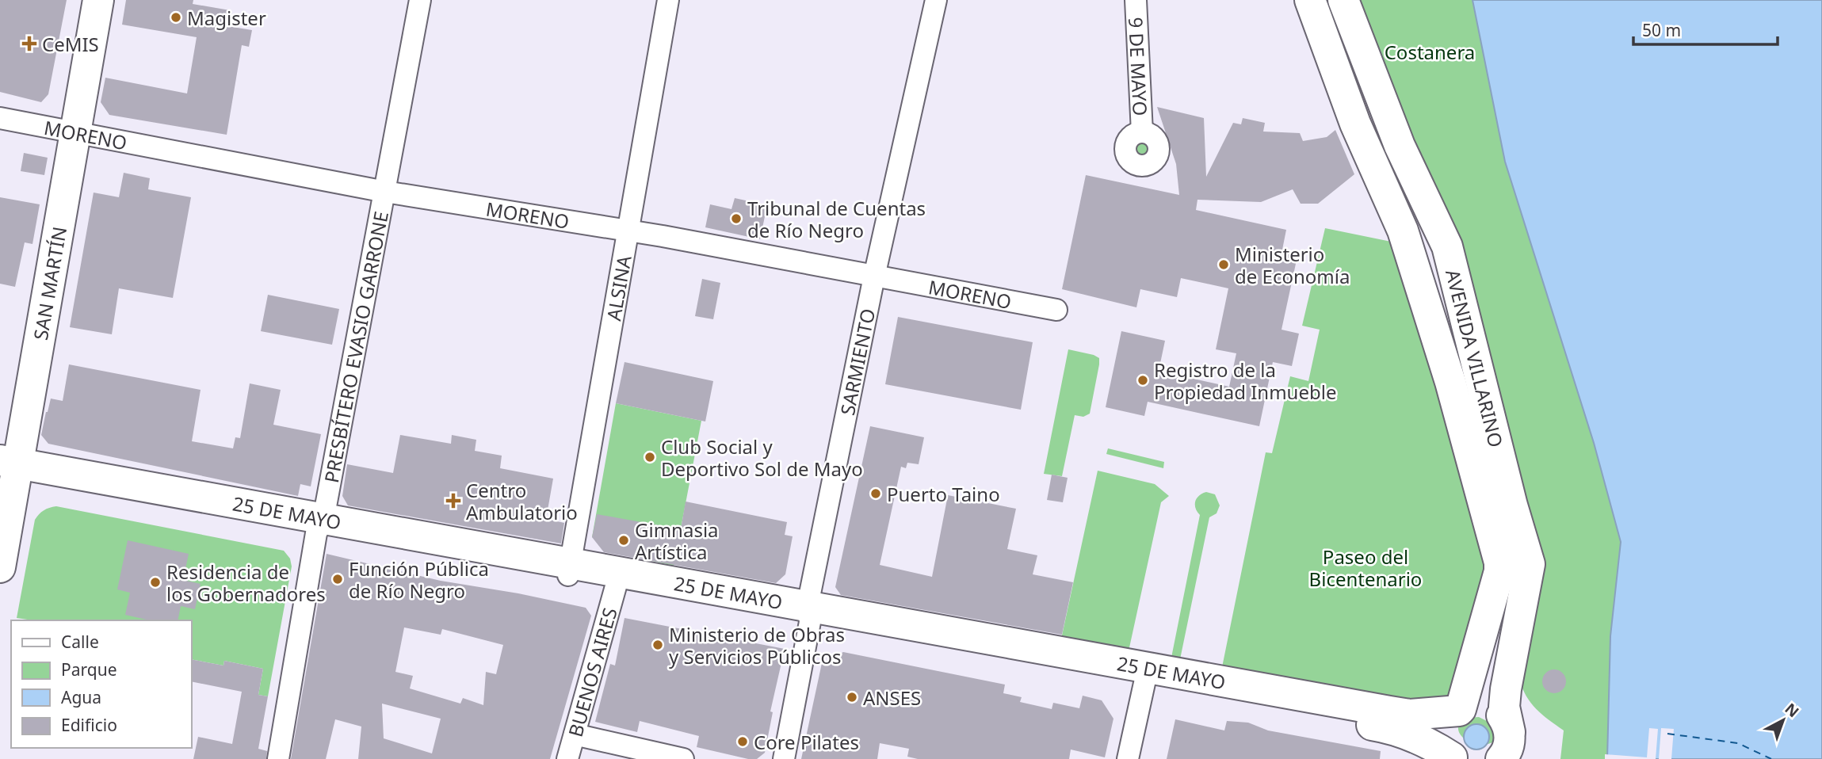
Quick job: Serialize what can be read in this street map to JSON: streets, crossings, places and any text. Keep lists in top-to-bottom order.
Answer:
{
  "streets": {
    "main road": ["SAN MARTÍN", "AVENIDA VILLARINO", "25 DE MAYO"],
    "street": [
      "9 DE MAYO",
      "MORENO",
      "ALSINA",
      "PRESBÍTERO EVASIO GARRONE",
      "SARMIENTO",
      "BUENOS AIRES"
    ]
  },
  "crossings": [
    ["MORENO", "SAN MARTÍN"],
    ["MORENO", "ALSINA"],
    ["MORENO", "PRESBÍTERO EVASIO GARRONE"],
    ["MORENO", "SARMIENTO"],
    ["SAN MARTÍN", "25 DE MAYO"],
    ["ALSINA", "25 DE MAYO"],
    ["PRESBÍTERO EVASIO GARRONE", "25 DE MAYO"],
    ["AVENIDA VILLARINO", "25 DE MAYO"],
    ["SARMIENTO", "25 DE MAYO"],
    ["25 DE MAYO", "BUENOS AIRES"]
  ],
  "parks": ["Costanera", "Paseo del Bicentenario"],
  "places": {
    "other": [
      "Magister",
      "Tribunal de Cuentas de Río Negro",
      "Ministerio de Economía",
      "Registro de la Propiedad Inmueble",
      "Club Social y Deportivo Sol de Mayo",
      "Puerto Taino",
      "Gimnasia Artística",
      "Función Pública de Río Negro",
      "Residencia de los Gobernadores",
      "Ministerio de Obras y Servicios Públicos",
      "ANSES",
      "Core Pilates"
    ],
    "health": ["CeMIS", "Centro Ambulatorio"]
  },
  "legend": [
    "Calle",
    "Parque",
    "Agua",
    "Edificio"
  ],
  "scale_bar": "50 m",
  "north": "top right"
}
